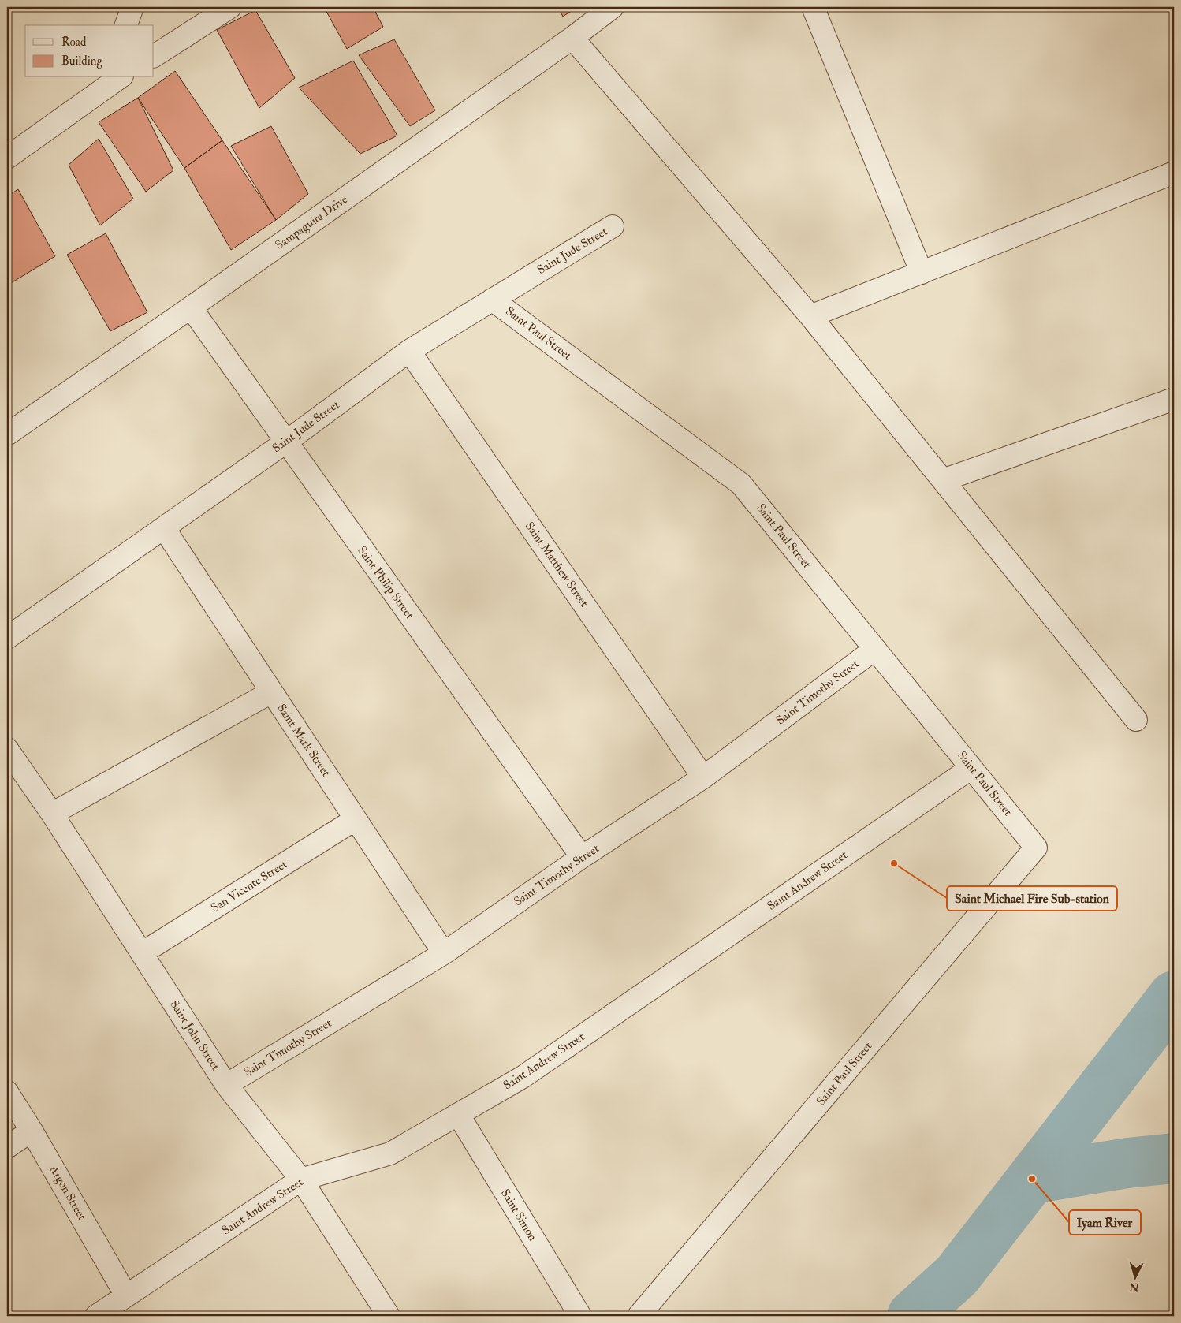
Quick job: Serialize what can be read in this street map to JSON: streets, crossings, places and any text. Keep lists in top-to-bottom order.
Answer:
{
  "streets": {
    "street": [
      "Sampaguita Drive",
      "Saint Jude Street",
      "Saint Paul Street",
      "Saint Matthew Street",
      "Saint Philip Street",
      "Saint Timothy Street",
      "Saint Mark Street",
      "Saint Andrew Street",
      "San Vicente Street",
      "Saint John Street",
      "Argon Street",
      "Saint Simon"
    ]
  },
  "crossings": [
    ["Sampaguita Drive", "Saint Philip Street"],
    ["Saint Jude Street", "Saint Paul Street"],
    ["Saint Jude Street", "Saint Matthew Street"],
    ["Saint Jude Street", "Saint Philip Street"],
    ["Saint Jude Street", "Saint Mark Street"],
    ["Saint Paul Street", "Saint Timothy Street"],
    ["Saint Paul Street", "Saint Andrew Street"],
    ["Saint Matthew Street", "Saint Timothy Street"],
    ["Saint Philip Street", "Saint Timothy Street"],
    ["Saint Timothy Street", "Saint Mark Street"],
    ["Saint Timothy Street", "Saint John Street"],
    ["Saint Mark Street", "San Vicente Street"],
    ["Saint Andrew Street", "Saint John Street"],
    ["Saint Andrew Street", "Argon Street"],
    ["Saint Andrew Street", "Saint Simon"],
    ["San Vicente Street", "Saint John Street"]
  ],
  "places": ["Saint Michael Fire Sub-station", "Iyam River"],
  "legend": ["Road", "Building"],
  "north": "bottom"
}
